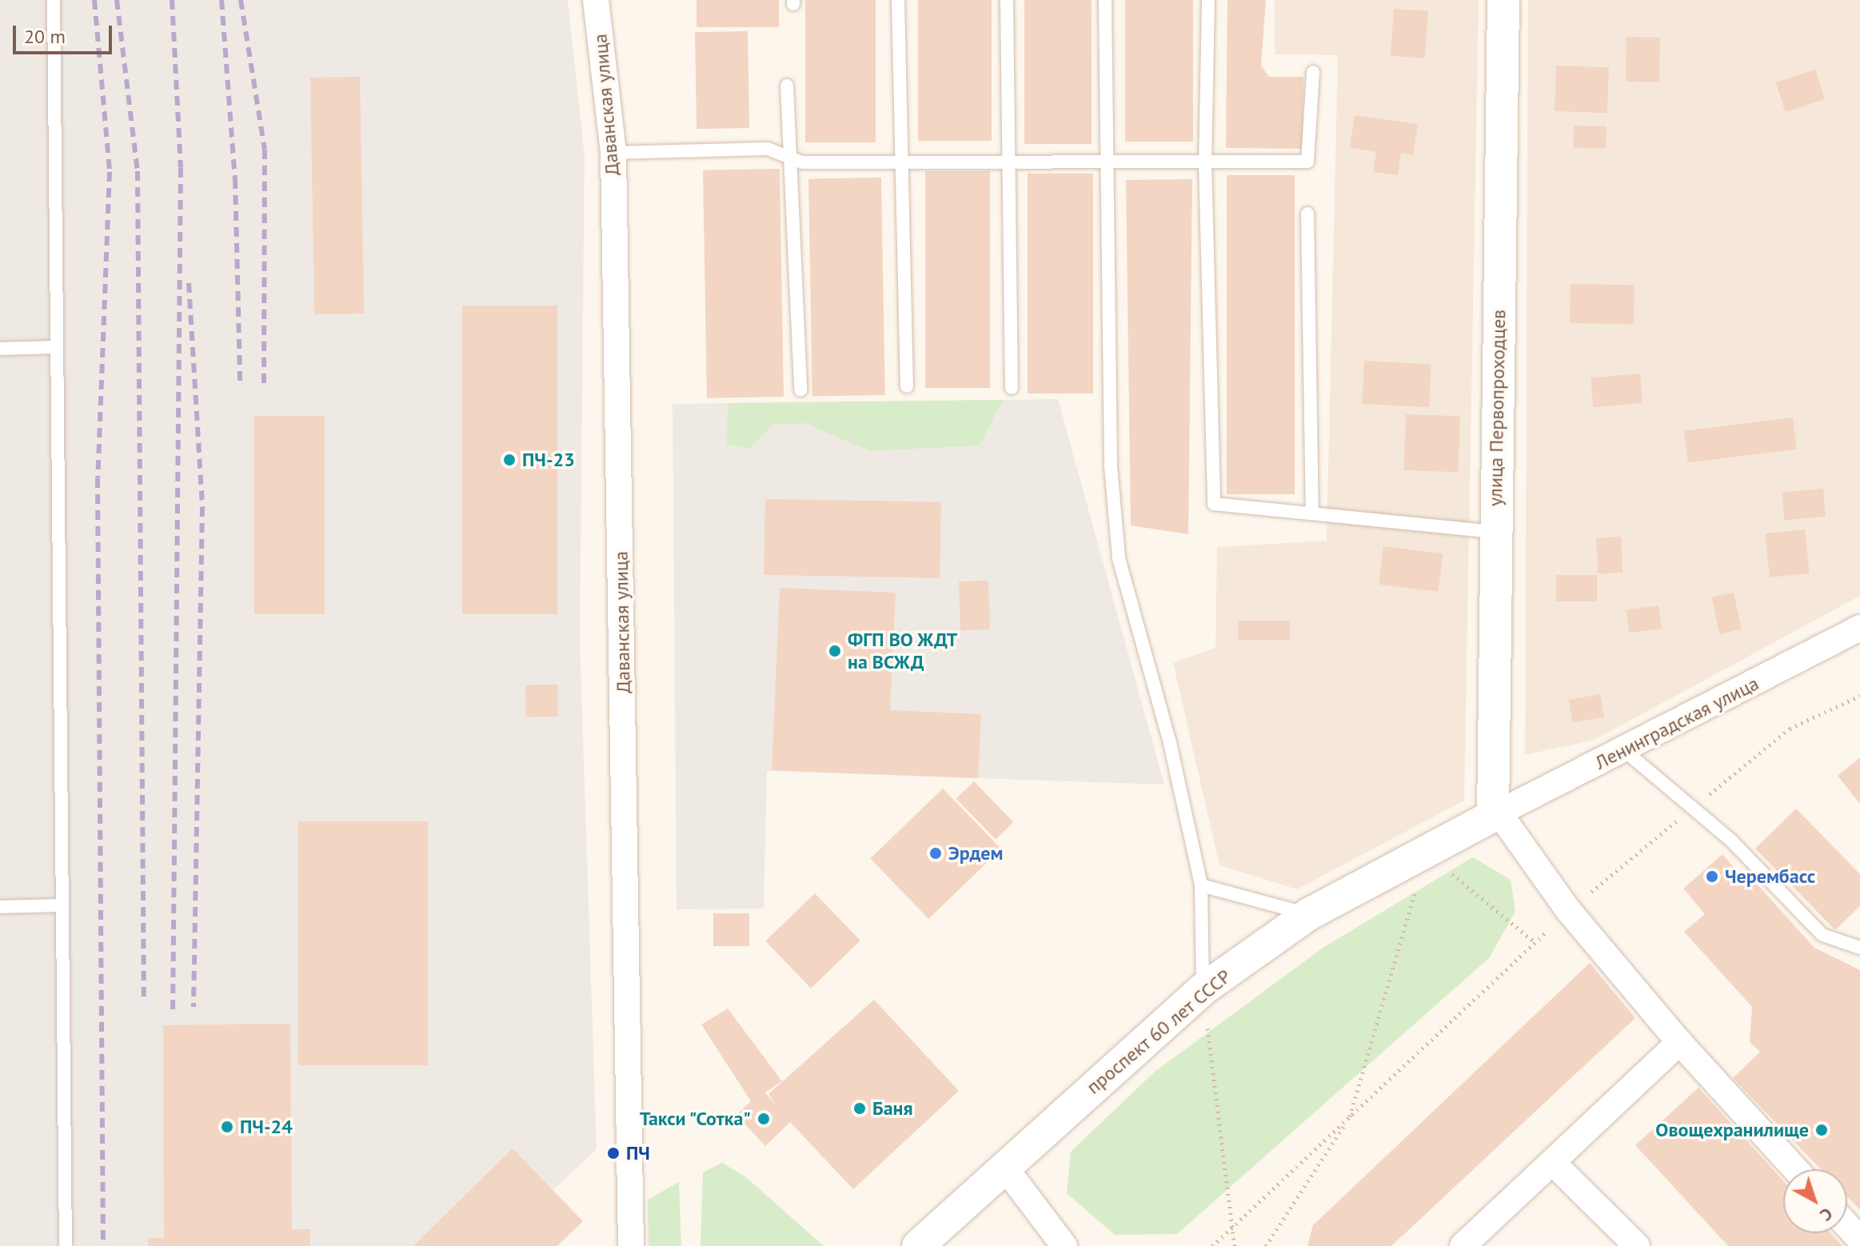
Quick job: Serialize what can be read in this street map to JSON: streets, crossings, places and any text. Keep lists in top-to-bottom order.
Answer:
{
  "streets": {
    "street": [
      "Даванская улица",
      "улица Первопроходцев",
      "Ленинградская улица",
      "проспект 60 лет СССР"
    ]
  },
  "crossings": [
    ["улица Первопроходцев", "Ленинградская улица"],
    ["улица Первопроходцев", "проспект 60 лет СССР"],
    ["Ленинградская улица", "проспект 60 лет СССР"]
  ],
  "places": [
    "ПЧ-23",
    "ФГП ВО ЖДТ на ВСЖД",
    "Эрдем",
    "Черембасс",
    "Баня",
    "Такси \"Сотка\"",
    "ПЧ-24",
    "Овощехранилище",
    "ПЧ"
  ],
  "scale_bar": "20 m",
  "north": "bottom right"
}
